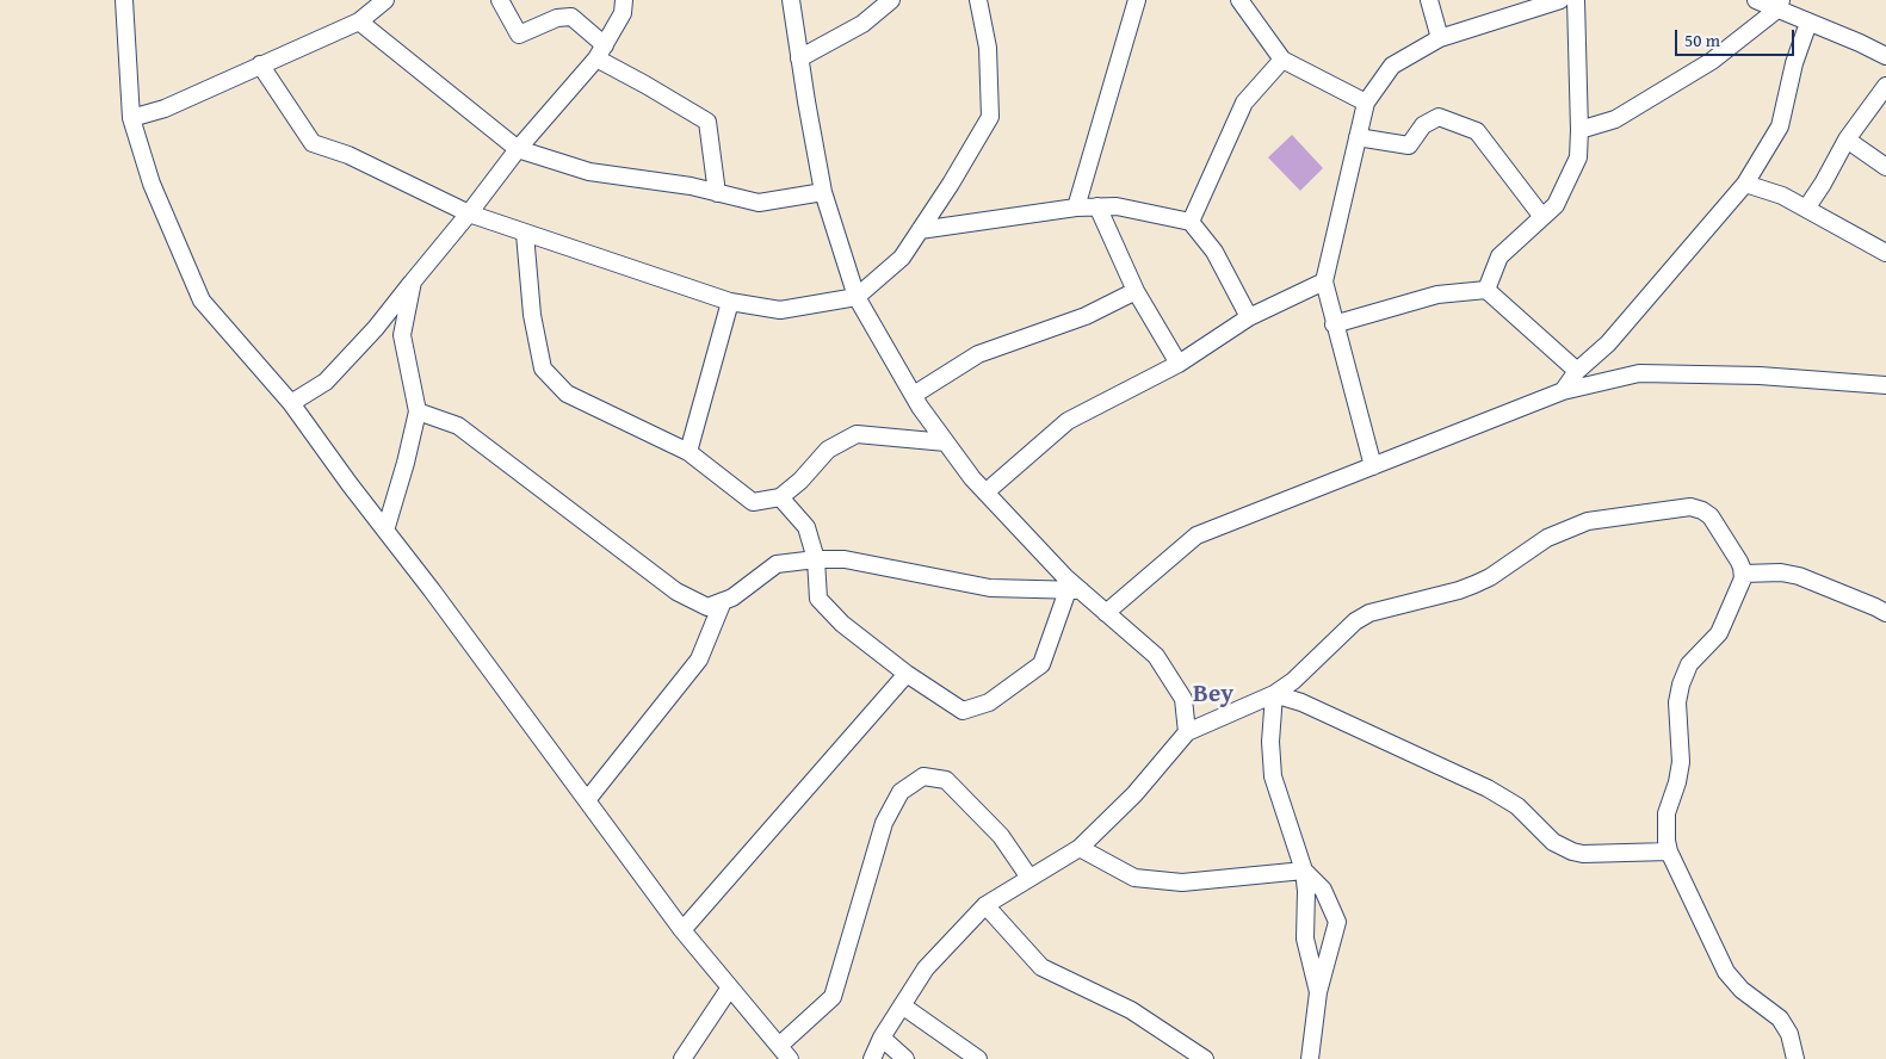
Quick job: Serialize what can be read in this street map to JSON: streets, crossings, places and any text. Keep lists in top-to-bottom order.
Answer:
{
  "districts": ["Bey"],
  "scale_bar": "50 m"
}
